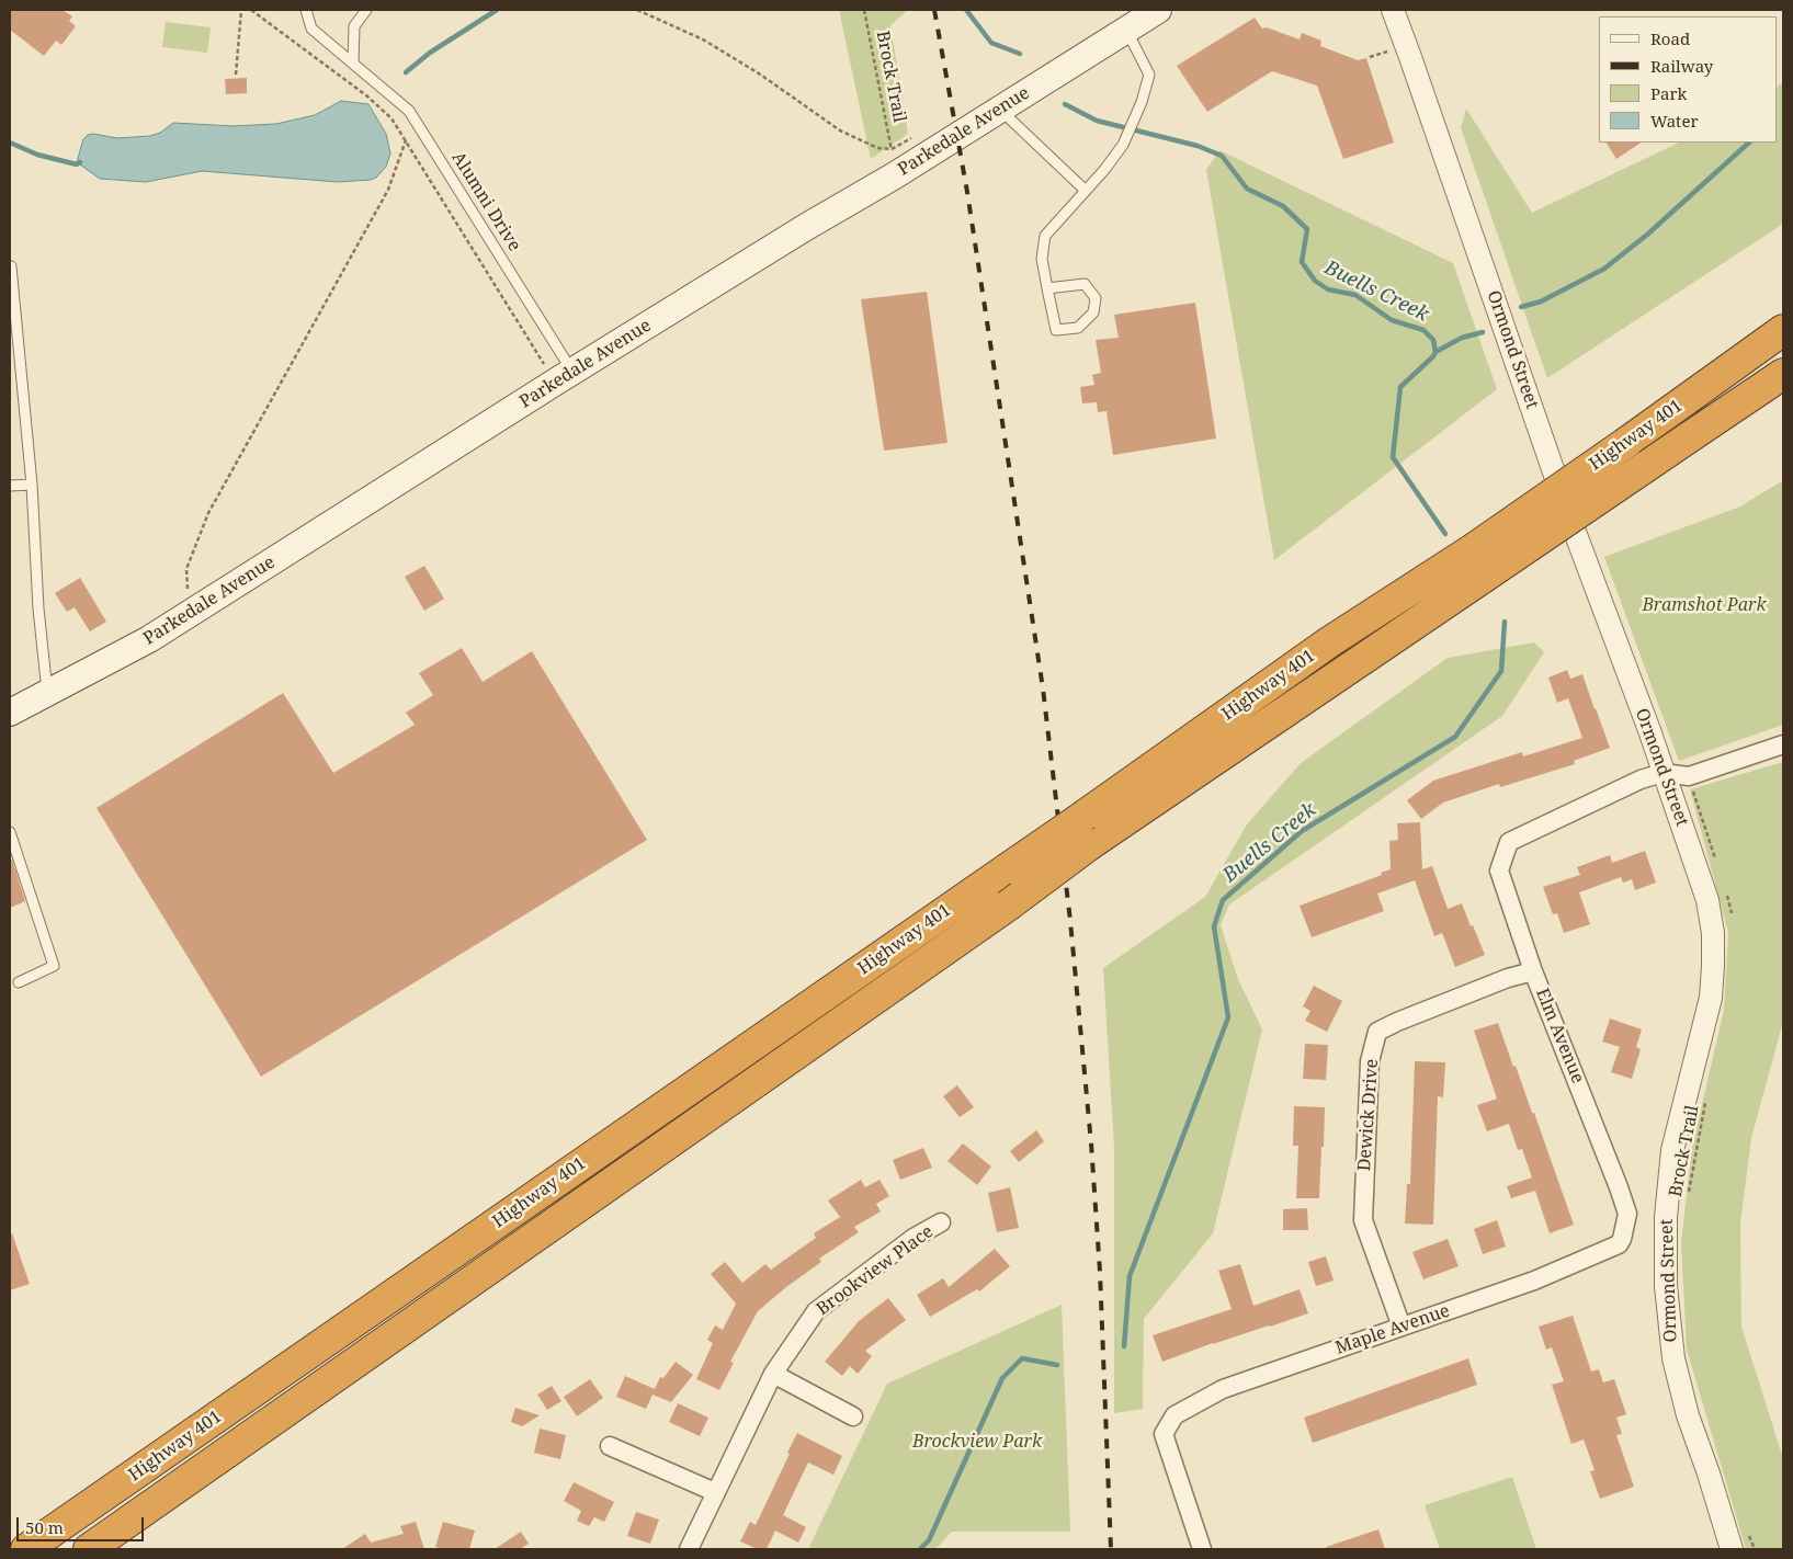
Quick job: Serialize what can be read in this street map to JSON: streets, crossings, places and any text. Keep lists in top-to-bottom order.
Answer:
{
  "streets": {
    "highway": ["Highway 401"],
    "main road": ["Parkedale Avenue"],
    "street": [
      "Ormond Street",
      "Elm Avenue",
      "Dewick Drive",
      "Brookview Place",
      "Maple Avenue"
    ],
    "lane": ["Alumni Drive"],
    "path": ["Brock Trail"]
  },
  "crossings": [
    ["Parkedale Avenue", "Alumni Drive"],
    ["Ormond Street", "Elm Avenue"],
    ["Elm Avenue", "Dewick Drive"],
    ["Elm Avenue", "Maple Avenue"],
    ["Dewick Drive", "Maple Avenue"]
  ],
  "water": ["Buells Creek"],
  "parks": ["Bramshot Park", "Brockview Park"],
  "legend": [
    "Road",
    "Railway",
    "Park",
    "Water"
  ],
  "scale_bar": "50 m"
}
